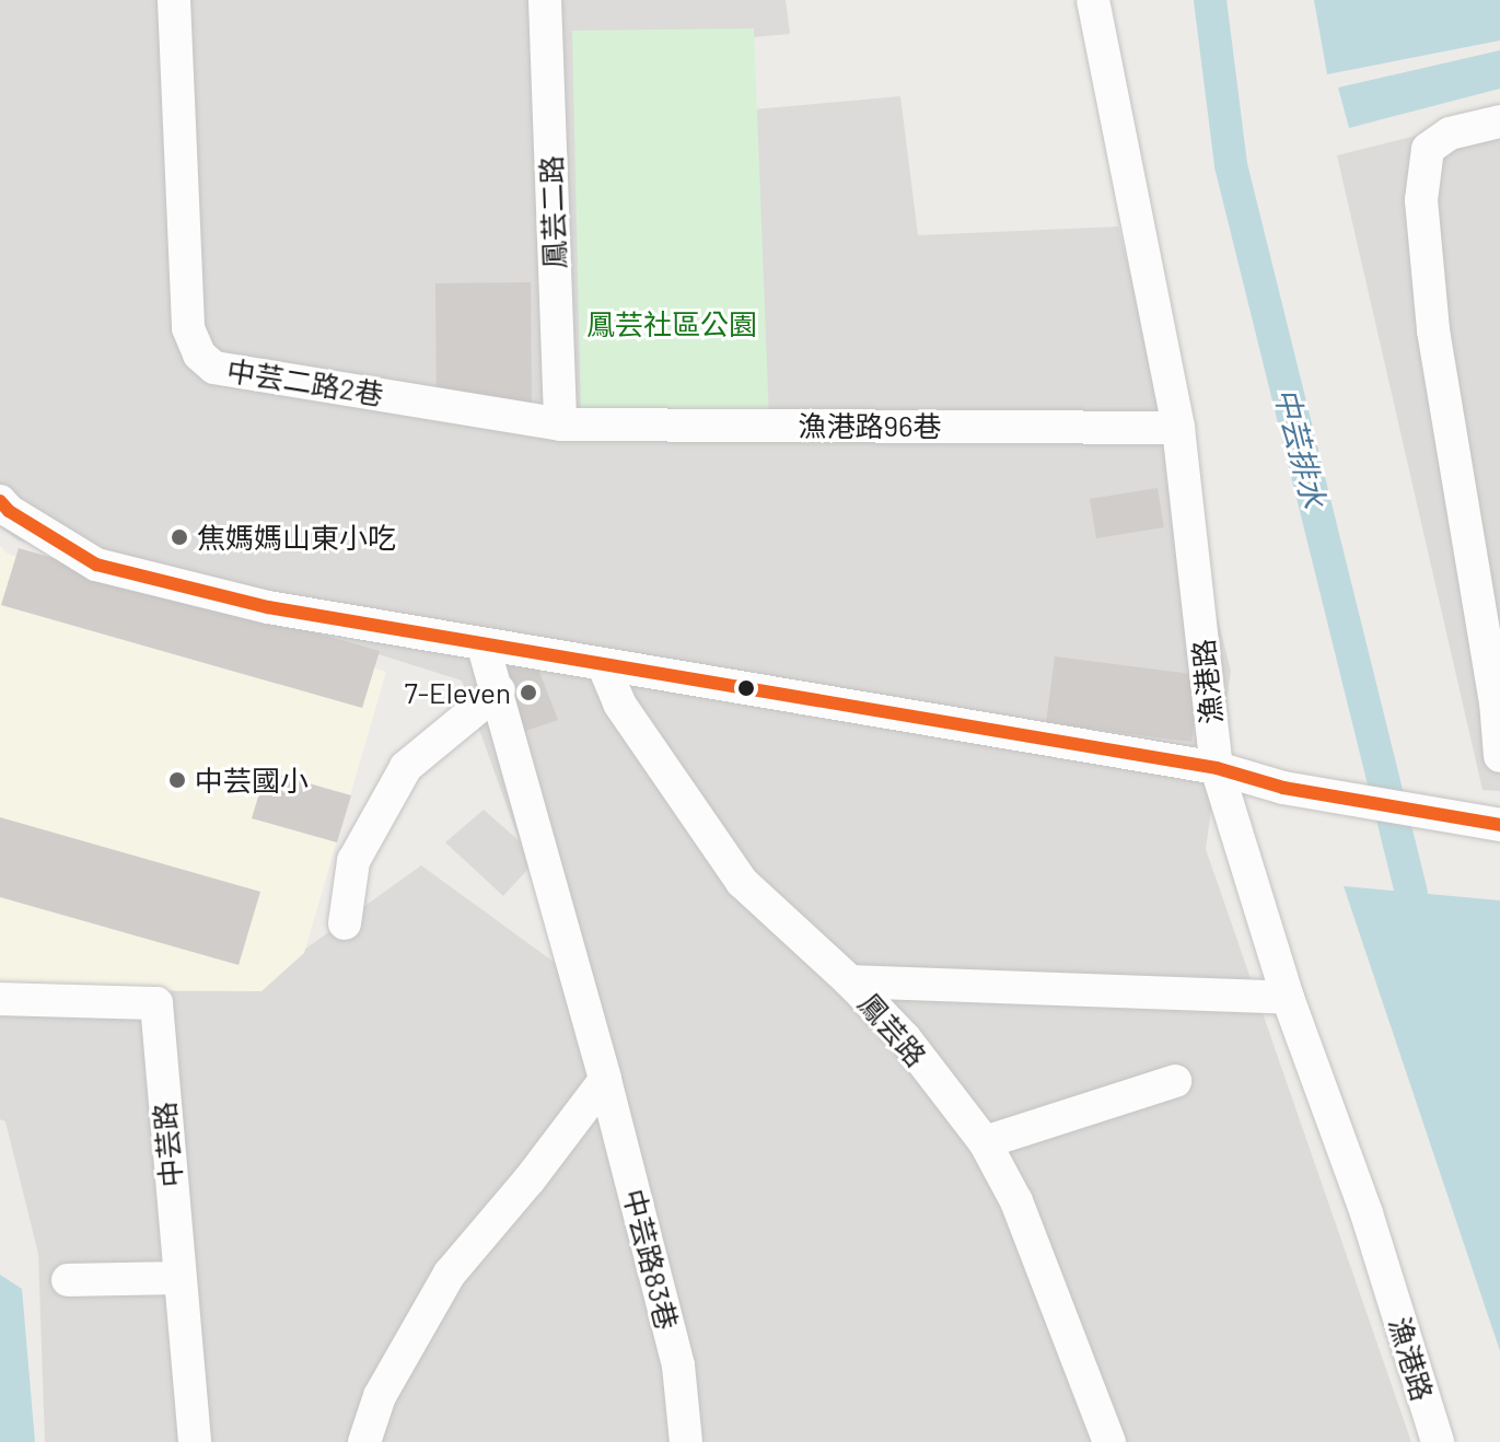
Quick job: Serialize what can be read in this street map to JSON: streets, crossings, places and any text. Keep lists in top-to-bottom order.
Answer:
{
  "streets": {
    "street": [
      "鳳芸二路",
      "中芸二路2巷",
      "漁港路96巷",
      "漁港路",
      "鳳芸路",
      "中芸路",
      "中芸路83巷"
    ]
  },
  "crossings": [
    ["鳳芸二路", "中芸二路2巷"],
    ["鳳芸二路", "漁港路96巷"],
    ["中芸二路2巷", "漁港路96巷"],
    ["漁港路96巷", "漁港路"]
  ],
  "water": ["中芸排水"],
  "parks": ["鳳芸社區公園"],
  "places": ["焦媽媽山東小吃", "7-Eleven", "中芸國小"]
}
